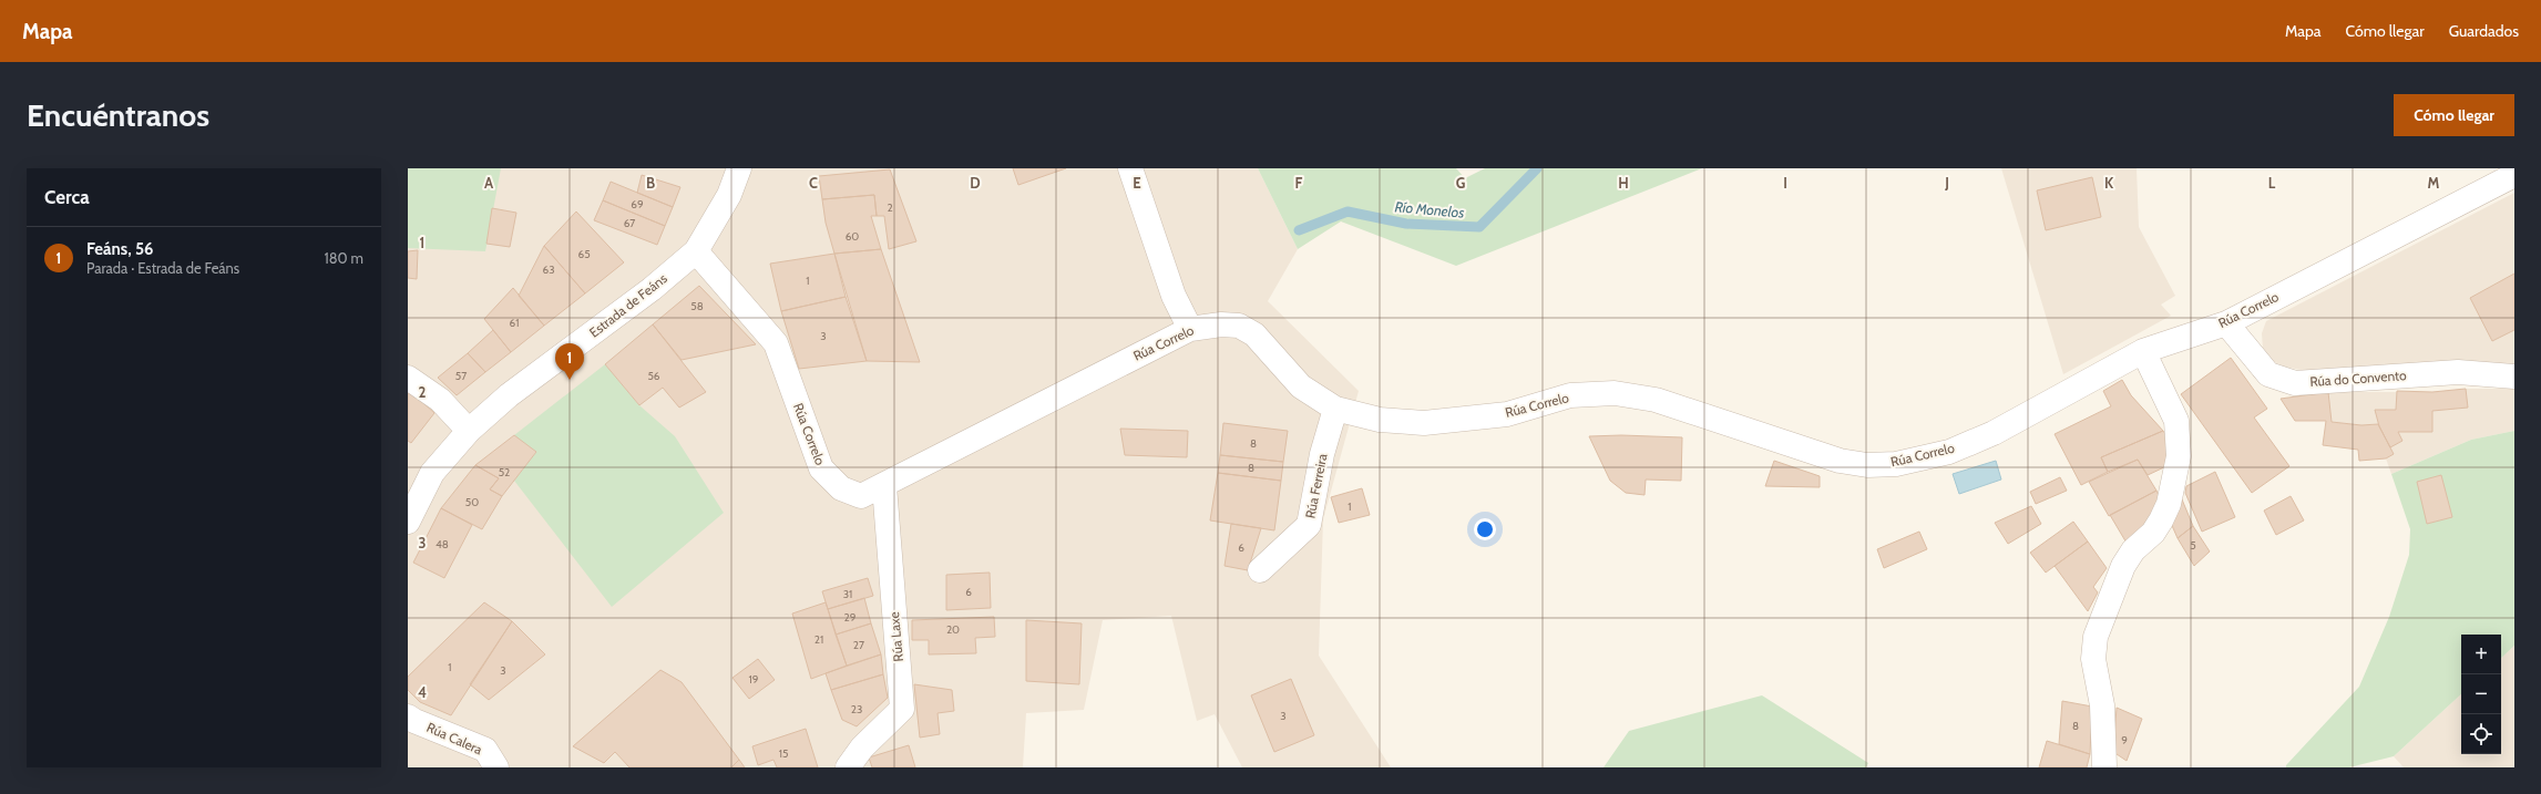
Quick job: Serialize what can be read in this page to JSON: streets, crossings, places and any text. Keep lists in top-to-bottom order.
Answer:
{
  "streets": {
    "street": [
      "Estrada de Feáns",
      "Rúa Correlo",
      "Rúa do Convento",
      "Rúa Ferreira",
      "Rúa Laxe",
      "Rúa Calera"
    ]
  },
  "crossings": [
    ["Estrada de Feáns", "Rúa Correlo"],
    ["Rúa Correlo", "Rúa do Convento"],
    ["Rúa Correlo", "Rúa Ferreira"],
    ["Rúa Correlo", "Rúa Laxe"]
  ],
  "water": ["Río Monelos"],
  "house_numbers": [
    "69",
    "2",
    "67",
    "60",
    "65",
    "63",
    "1",
    "58",
    "61",
    "3",
    "57",
    "56",
    "8",
    "8",
    "52",
    "50",
    "1",
    "48",
    "5",
    "6",
    "6",
    "31",
    "29",
    "20",
    "21",
    "27",
    "1",
    "3",
    "19",
    "23",
    "3",
    "8",
    "9",
    "15"
  ],
  "page": {
    "header": "Mapa",
    "nav": ["Mapa", "Cómo llegar", "Guardados"],
    "buttons": "Cómo llegar",
    "title": "Encuéntranos",
    "heading": "Cerca",
    "list": [
      {
        "mark": "1",
        "name": "Feáns, 56",
        "note": "Parada · Estrada de Feáns",
        "value": "180 m"
      }
    ],
    "pins": "1",
    "map_buttons": ["+", "−"]
  },
  "grid": {
    "columns": [
      "A",
      "B",
      "C",
      "D",
      "E",
      "F",
      "G",
      "H",
      "I",
      "J",
      "K",
      "L",
      "M"
    ],
    "rows": [
      "1",
      "2",
      "3",
      "4"
    ]
  }
}
